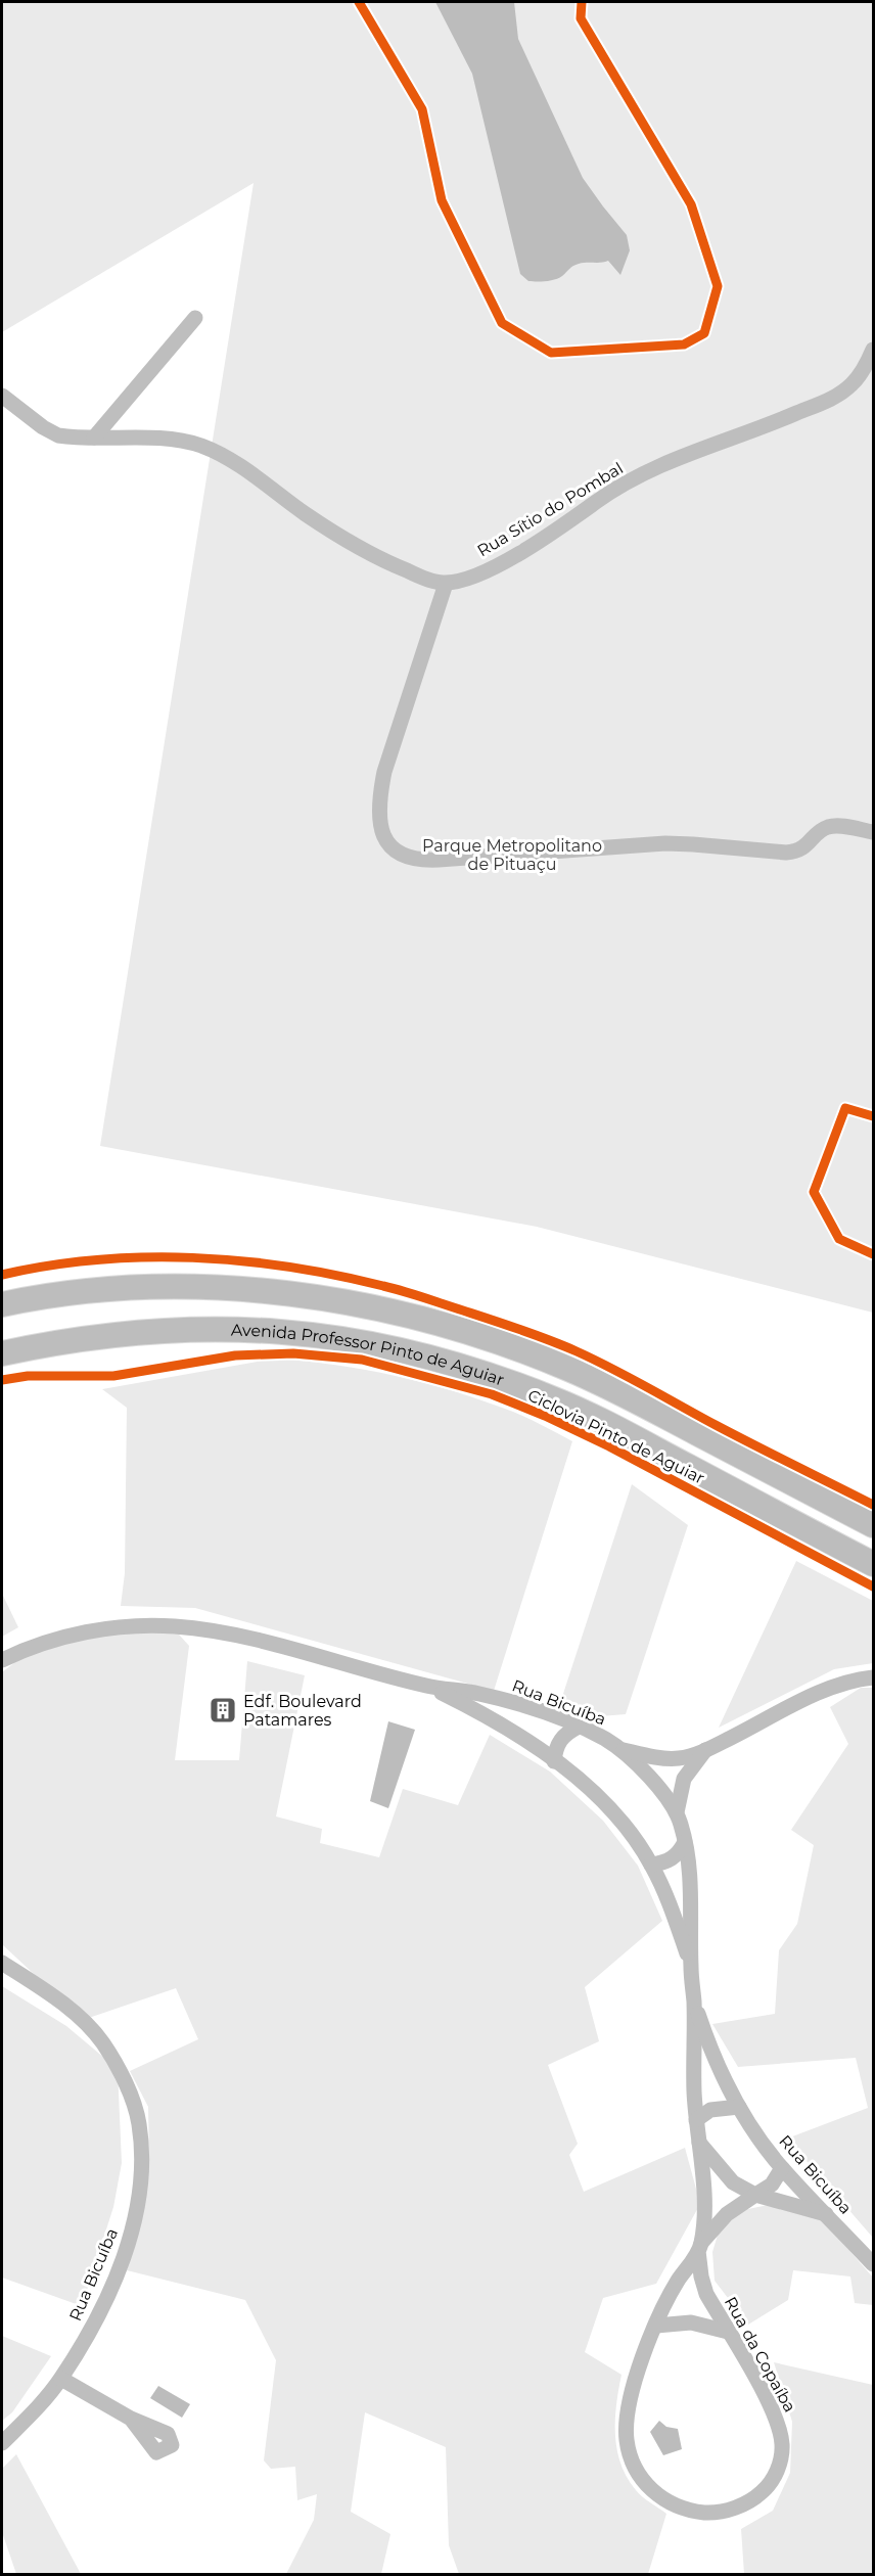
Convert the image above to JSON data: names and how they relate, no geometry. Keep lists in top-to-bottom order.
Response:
{
  "streets": {
    "main road": ["Avenida Professor Pinto de Aguiar"],
    "street": ["Rua Sítio do Pombal", "Rua Bicuíba", "Rua da Copaíba"],
    "cycle path": ["Ciclovia Pinto de Aguiar"]
  },
  "crossings": [
    ["Rua Bicuíba", "Rua da Copaíba"]
  ],
  "parks": ["Parque Metropolitano de Pituaçu"],
  "places": {
    "building": ["Edf. Boulevard Patamares"]
  }
}
